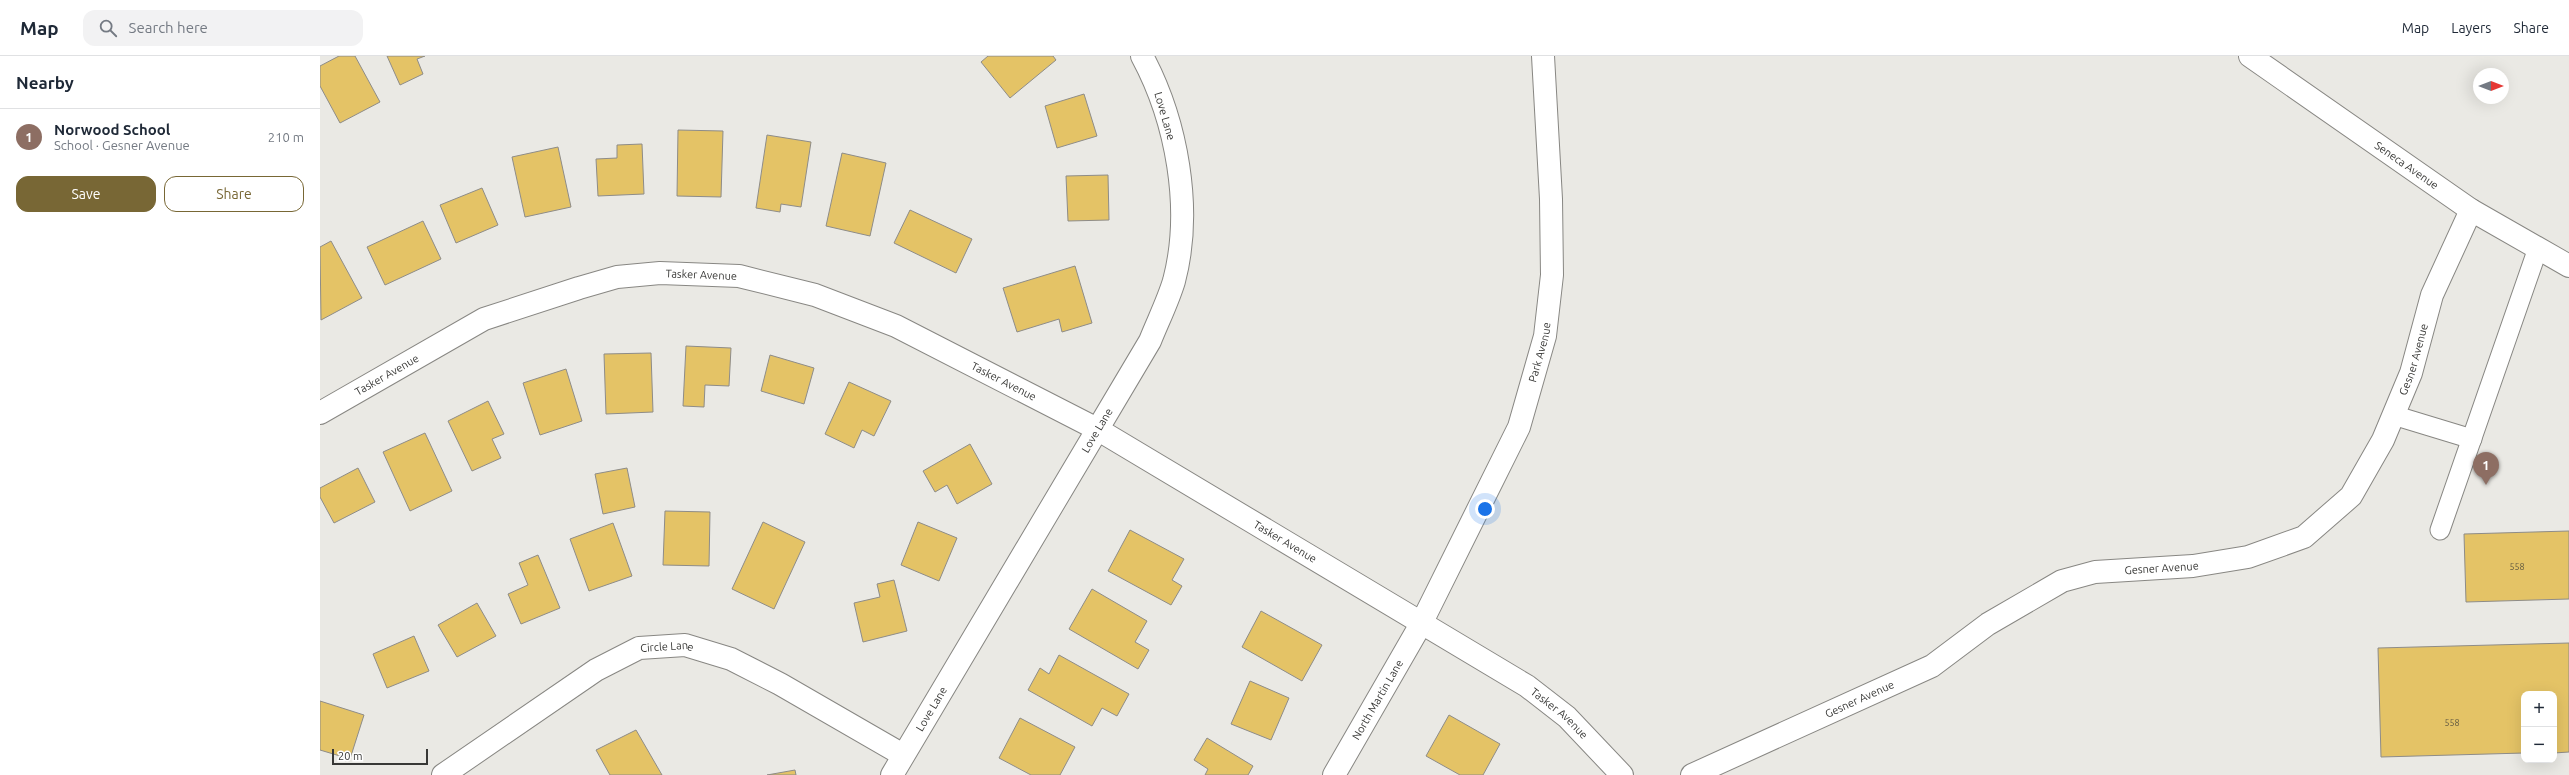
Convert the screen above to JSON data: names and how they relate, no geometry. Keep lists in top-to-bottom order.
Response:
{
  "streets": {
    "street": [
      "Love Lane",
      "Seneca Avenue",
      "Tasker Avenue",
      "Park Avenue",
      "Gesner Avenue",
      "Circle Lane",
      "North Martin Lane"
    ]
  },
  "crossings": [
    ["Love Lane", "Tasker Avenue"],
    ["Love Lane", "Circle Lane"],
    ["Seneca Avenue", "Gesner Avenue"],
    ["Tasker Avenue", "Park Avenue"],
    ["Tasker Avenue", "North Martin Lane"],
    ["Park Avenue", "North Martin Lane"]
  ],
  "house_numbers": ["558", "558"],
  "scale_bar": "20 m",
  "north": "right",
  "page": {
    "header": "Map",
    "search": "Search here",
    "nav": ["Map", "Layers", "Share"],
    "heading": "Nearby",
    "list": [
      {
        "mark": "1",
        "name": "Norwood School",
        "note": "School · Gesner Avenue",
        "value": "210 m"
      }
    ],
    "buttons": ["Save", "Share"],
    "pins": "1",
    "map_buttons": ["+", "−"],
    "scale": "20 m"
  }
}
